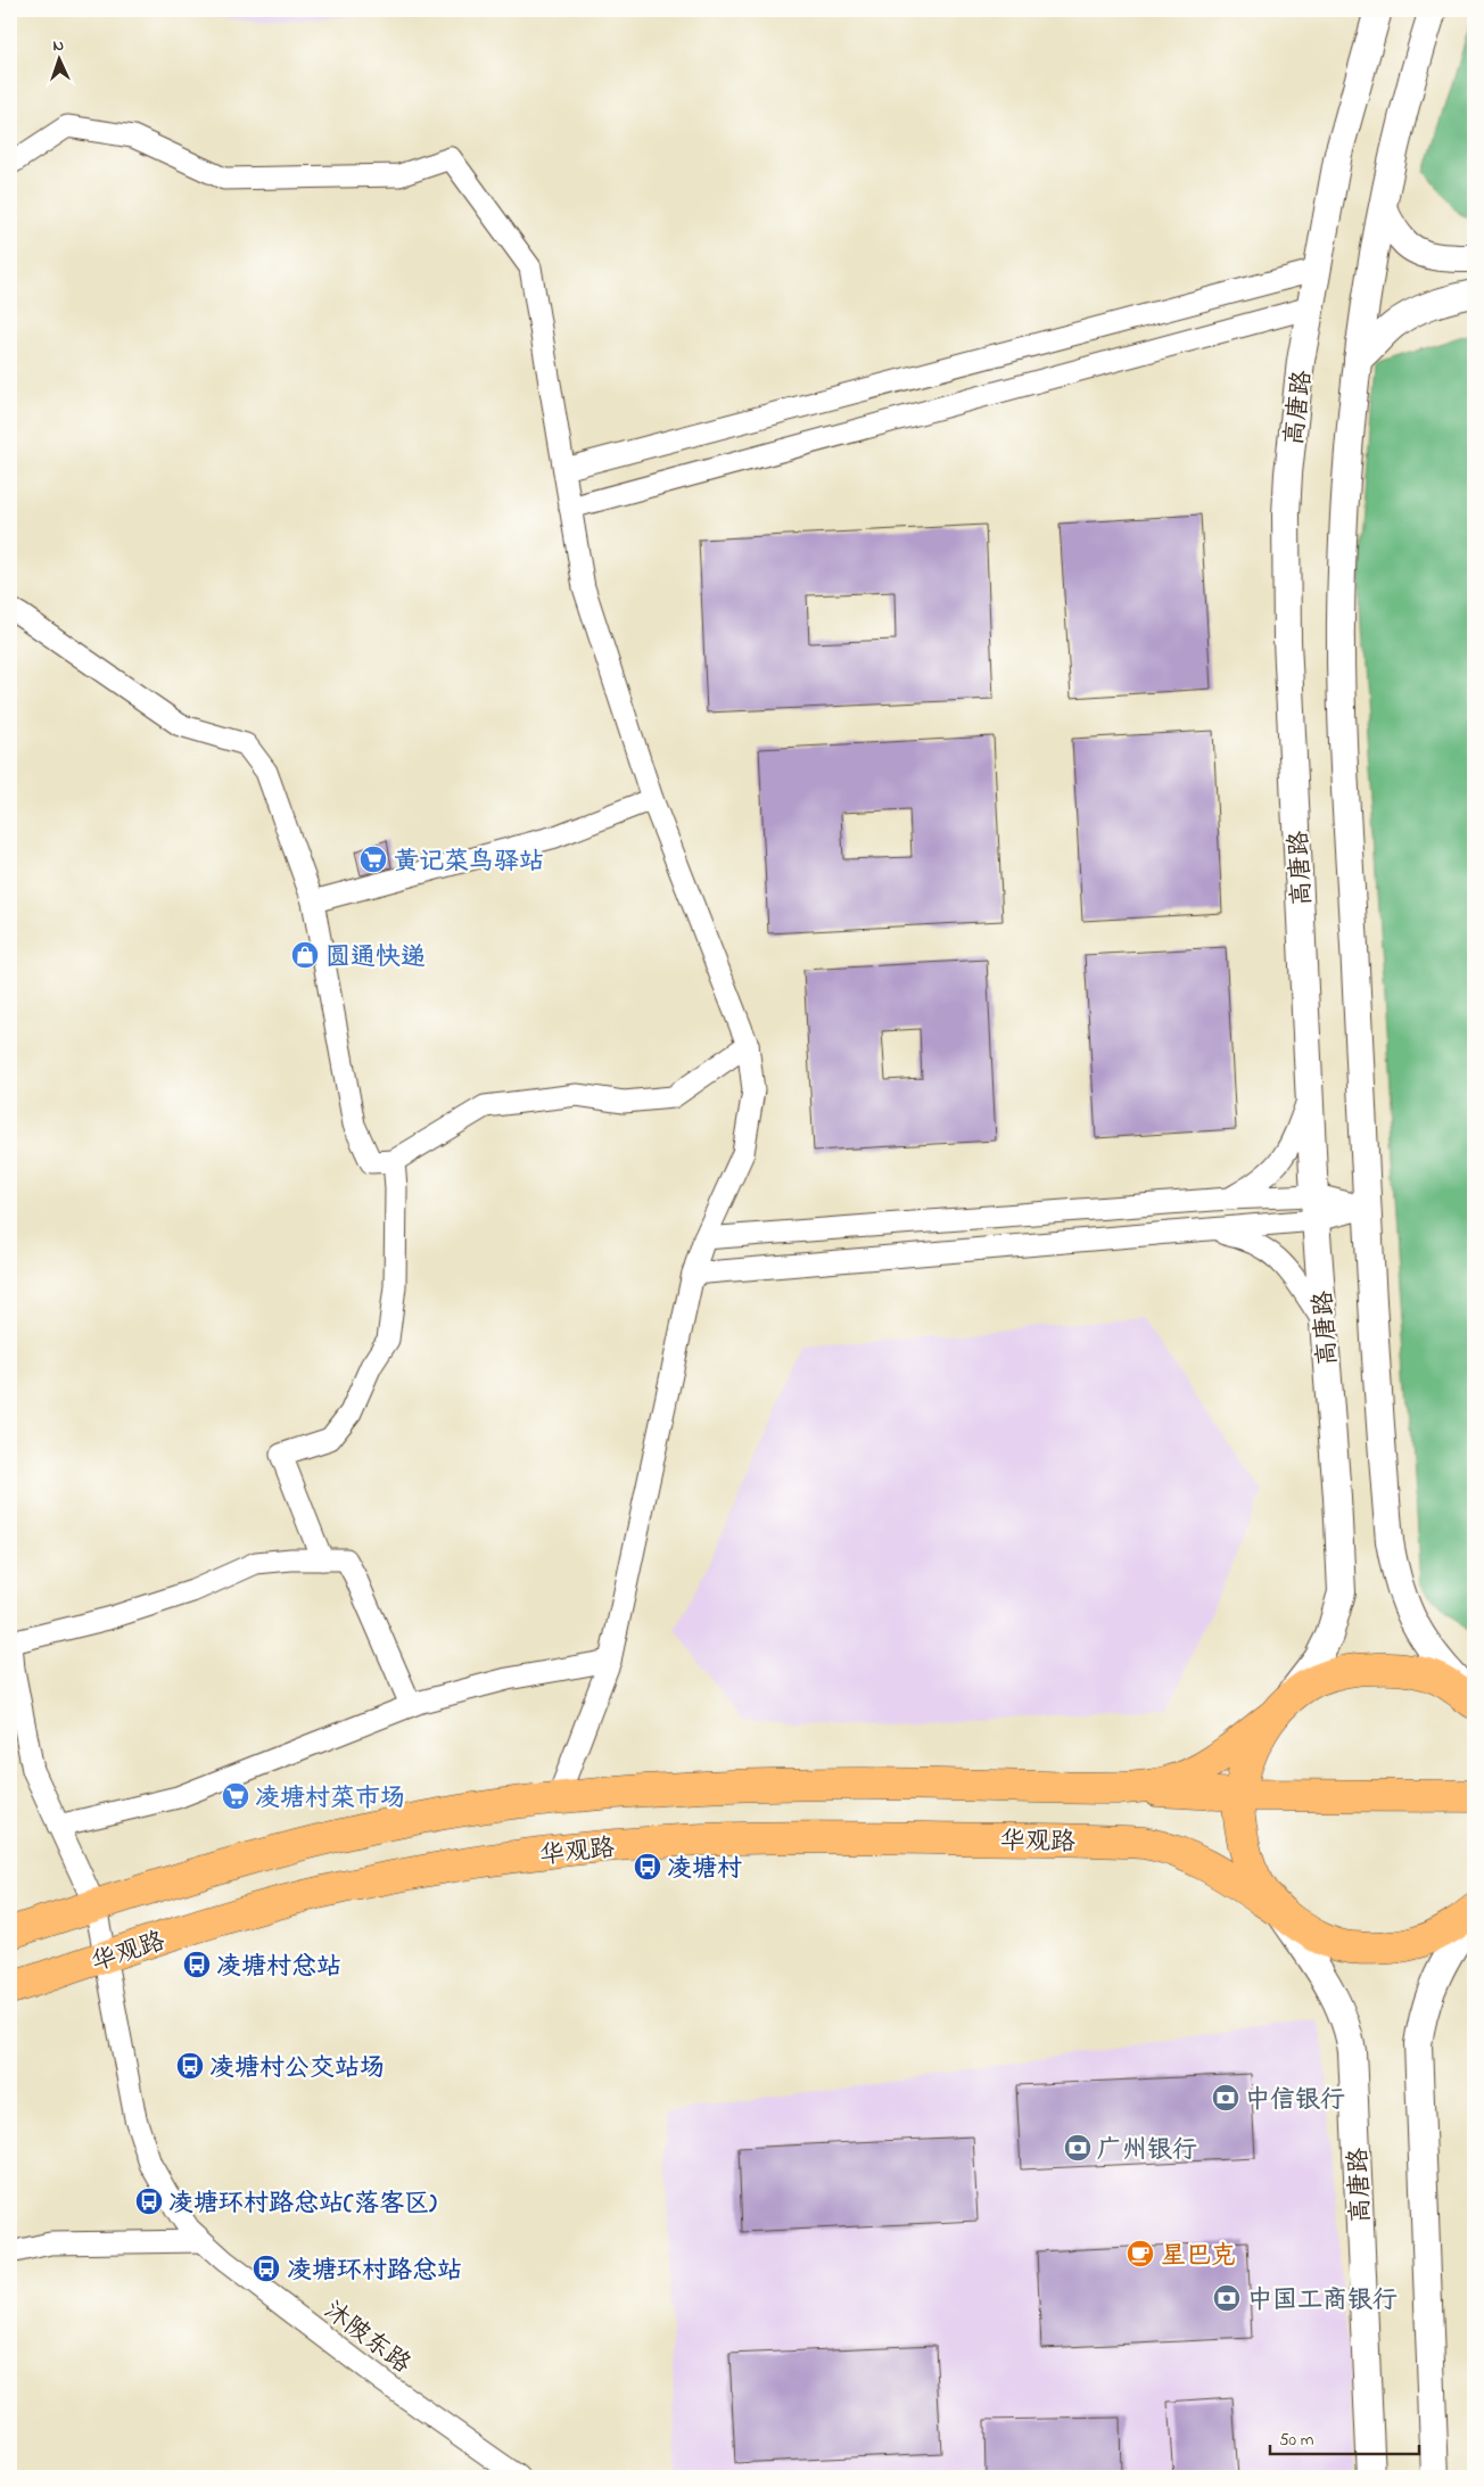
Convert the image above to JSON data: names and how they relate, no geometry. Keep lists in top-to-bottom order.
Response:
{
  "streets": {
    "main road": ["华观路"],
    "street": ["高唐路", "沐陂东路"]
  },
  "crossings": [
    ["高唐路", "华观路"],
    ["华观路", "沐陂东路"]
  ],
  "places": {
    "supermarket": ["黄记菜鸟驿站", "凌塘村菜市场"],
    "shop": ["圆通快递"],
    "bus stop": [
      "凌塘村",
      "凌塘村总站",
      "凌塘村公交站场",
      "凌塘环村路总站(落客区)",
      "凌塘环村路总站"
    ],
    "bank": ["中信银行", "广州银行", "中国工商银行"],
    "cafe": ["星巴克"]
  },
  "scale_bar": "50 m",
  "north": "top"
}
